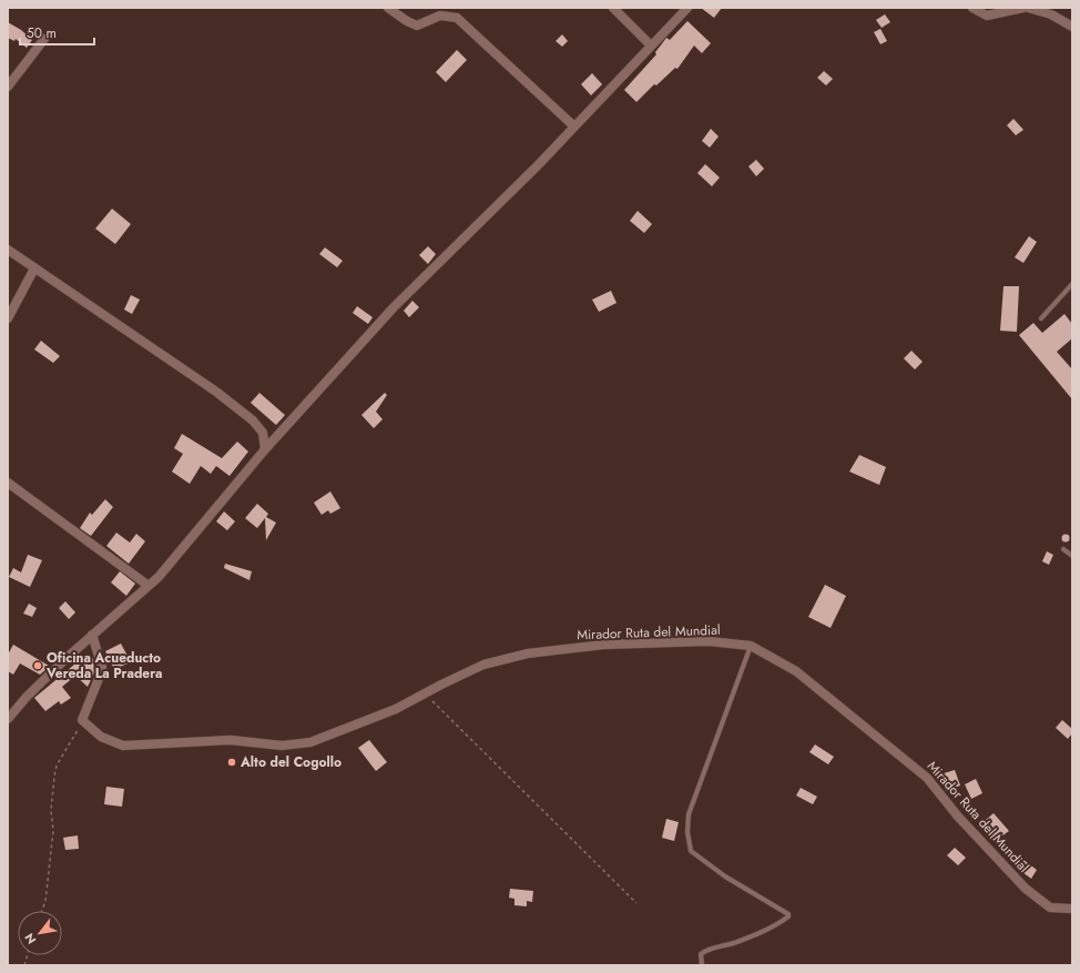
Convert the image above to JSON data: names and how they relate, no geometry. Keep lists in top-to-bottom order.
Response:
{
  "streets": {
    "street": ["Mirador Ruta del Mundial"]
  },
  "places": ["Oficina Acueducto Vereda La Pradera", "Alto del Cogollo"],
  "scale_bar": "50 m",
  "north": "bottom left"
}
